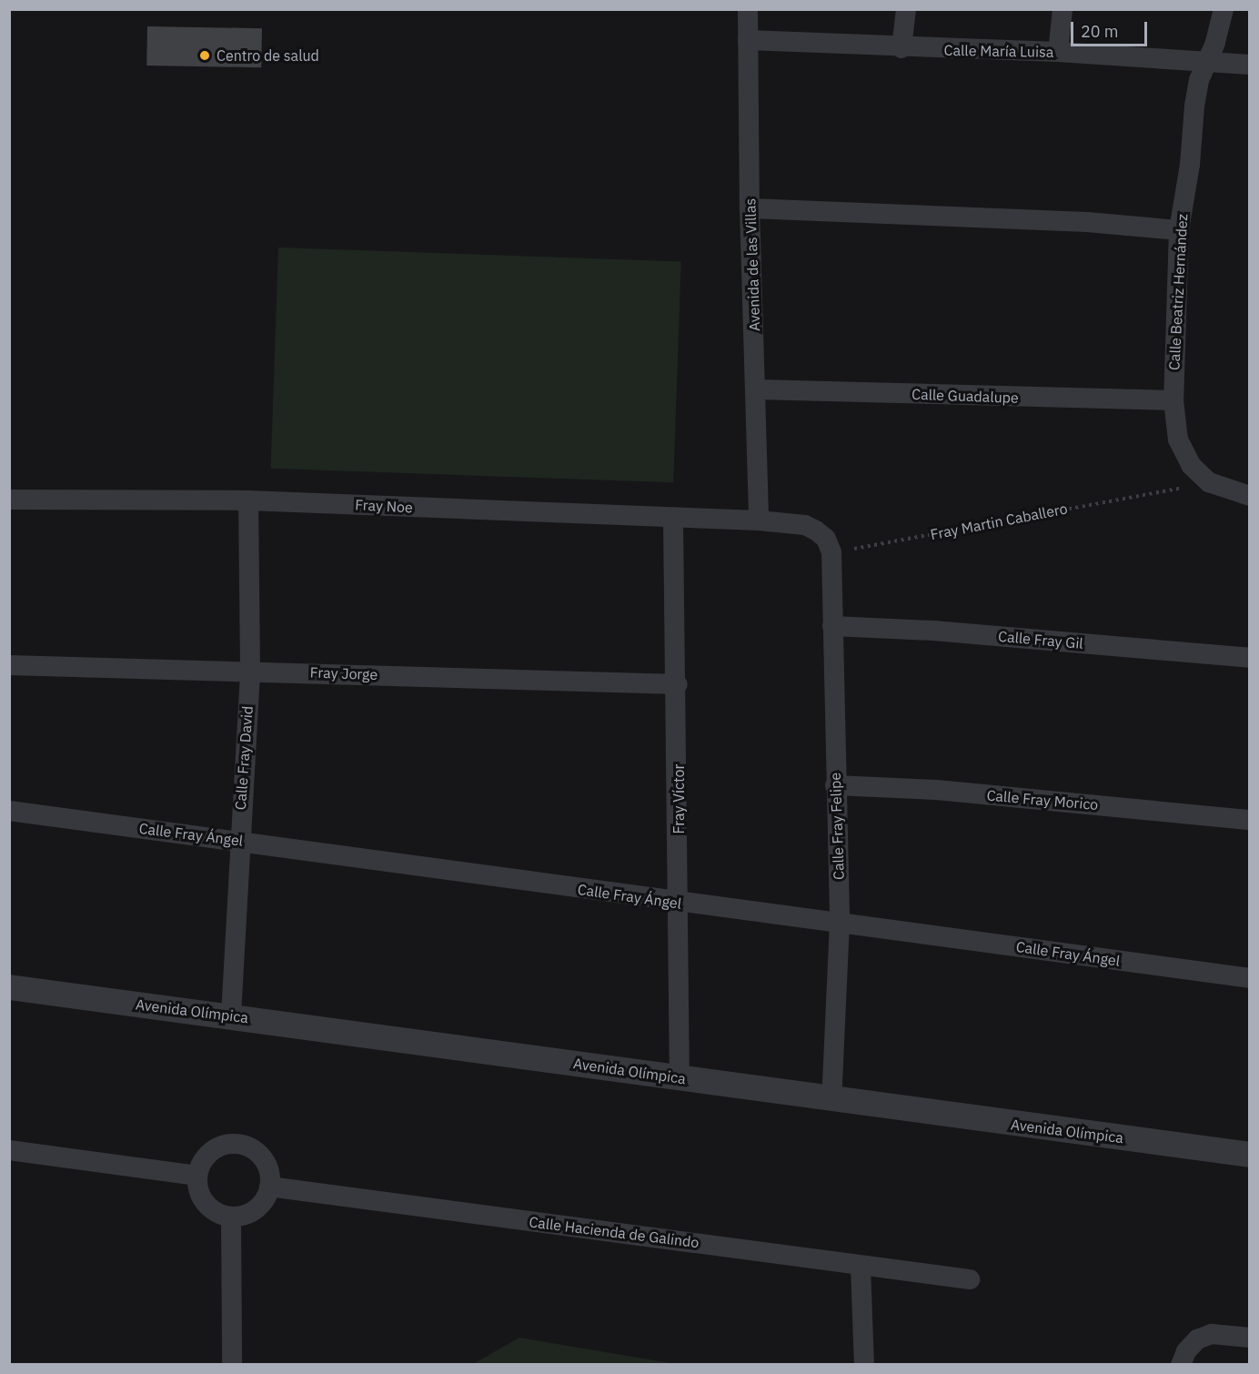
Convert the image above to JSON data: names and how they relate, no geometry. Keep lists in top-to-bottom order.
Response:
{
  "streets": {
    "street": [
      "Calle María Luisa",
      "Avenida de las Villas",
      "Calle Beatriz Hernández",
      "Calle Guadalupe",
      "Fray Noe",
      "Calle Fray Gil",
      "Fray Jorge",
      "Calle Fray David",
      "Fray Víctor",
      "Calle Fray Morico",
      "Calle Fray Felipe",
      "Calle Fray Ángel",
      "Avenida Olímpica",
      "Calle Hacienda de Galindo"
    ],
    "path": ["Fray Martin Caballero"]
  },
  "crossings": [
    ["Calle María Luisa", "Avenida de las Villas"],
    ["Calle María Luisa", "Calle Beatriz Hernández"],
    ["Avenida de las Villas", "Calle Guadalupe"],
    ["Avenida de las Villas", "Fray Noe"],
    ["Calle Beatriz Hernández", "Calle Guadalupe"],
    ["Calle Beatriz Hernández", "Fray Martin Caballero"],
    ["Fray Noe", "Calle Fray David"],
    ["Fray Noe", "Fray Víctor"],
    ["Fray Martin Caballero", "Calle Fray Felipe"],
    ["Calle Fray Gil", "Calle Fray Felipe"],
    ["Fray Jorge", "Calle Fray David"],
    ["Fray Jorge", "Fray Víctor"],
    ["Calle Fray David", "Calle Fray Ángel"],
    ["Calle Fray David", "Avenida Olímpica"],
    ["Fray Víctor", "Calle Fray Ángel"],
    ["Fray Víctor", "Avenida Olímpica"],
    ["Calle Fray Morico", "Calle Fray Felipe"],
    ["Calle Fray Felipe", "Calle Fray Ángel"],
    ["Calle Fray Felipe", "Avenida Olímpica"]
  ],
  "places": ["Centro de salud"],
  "scale_bar": "20 m"
}
